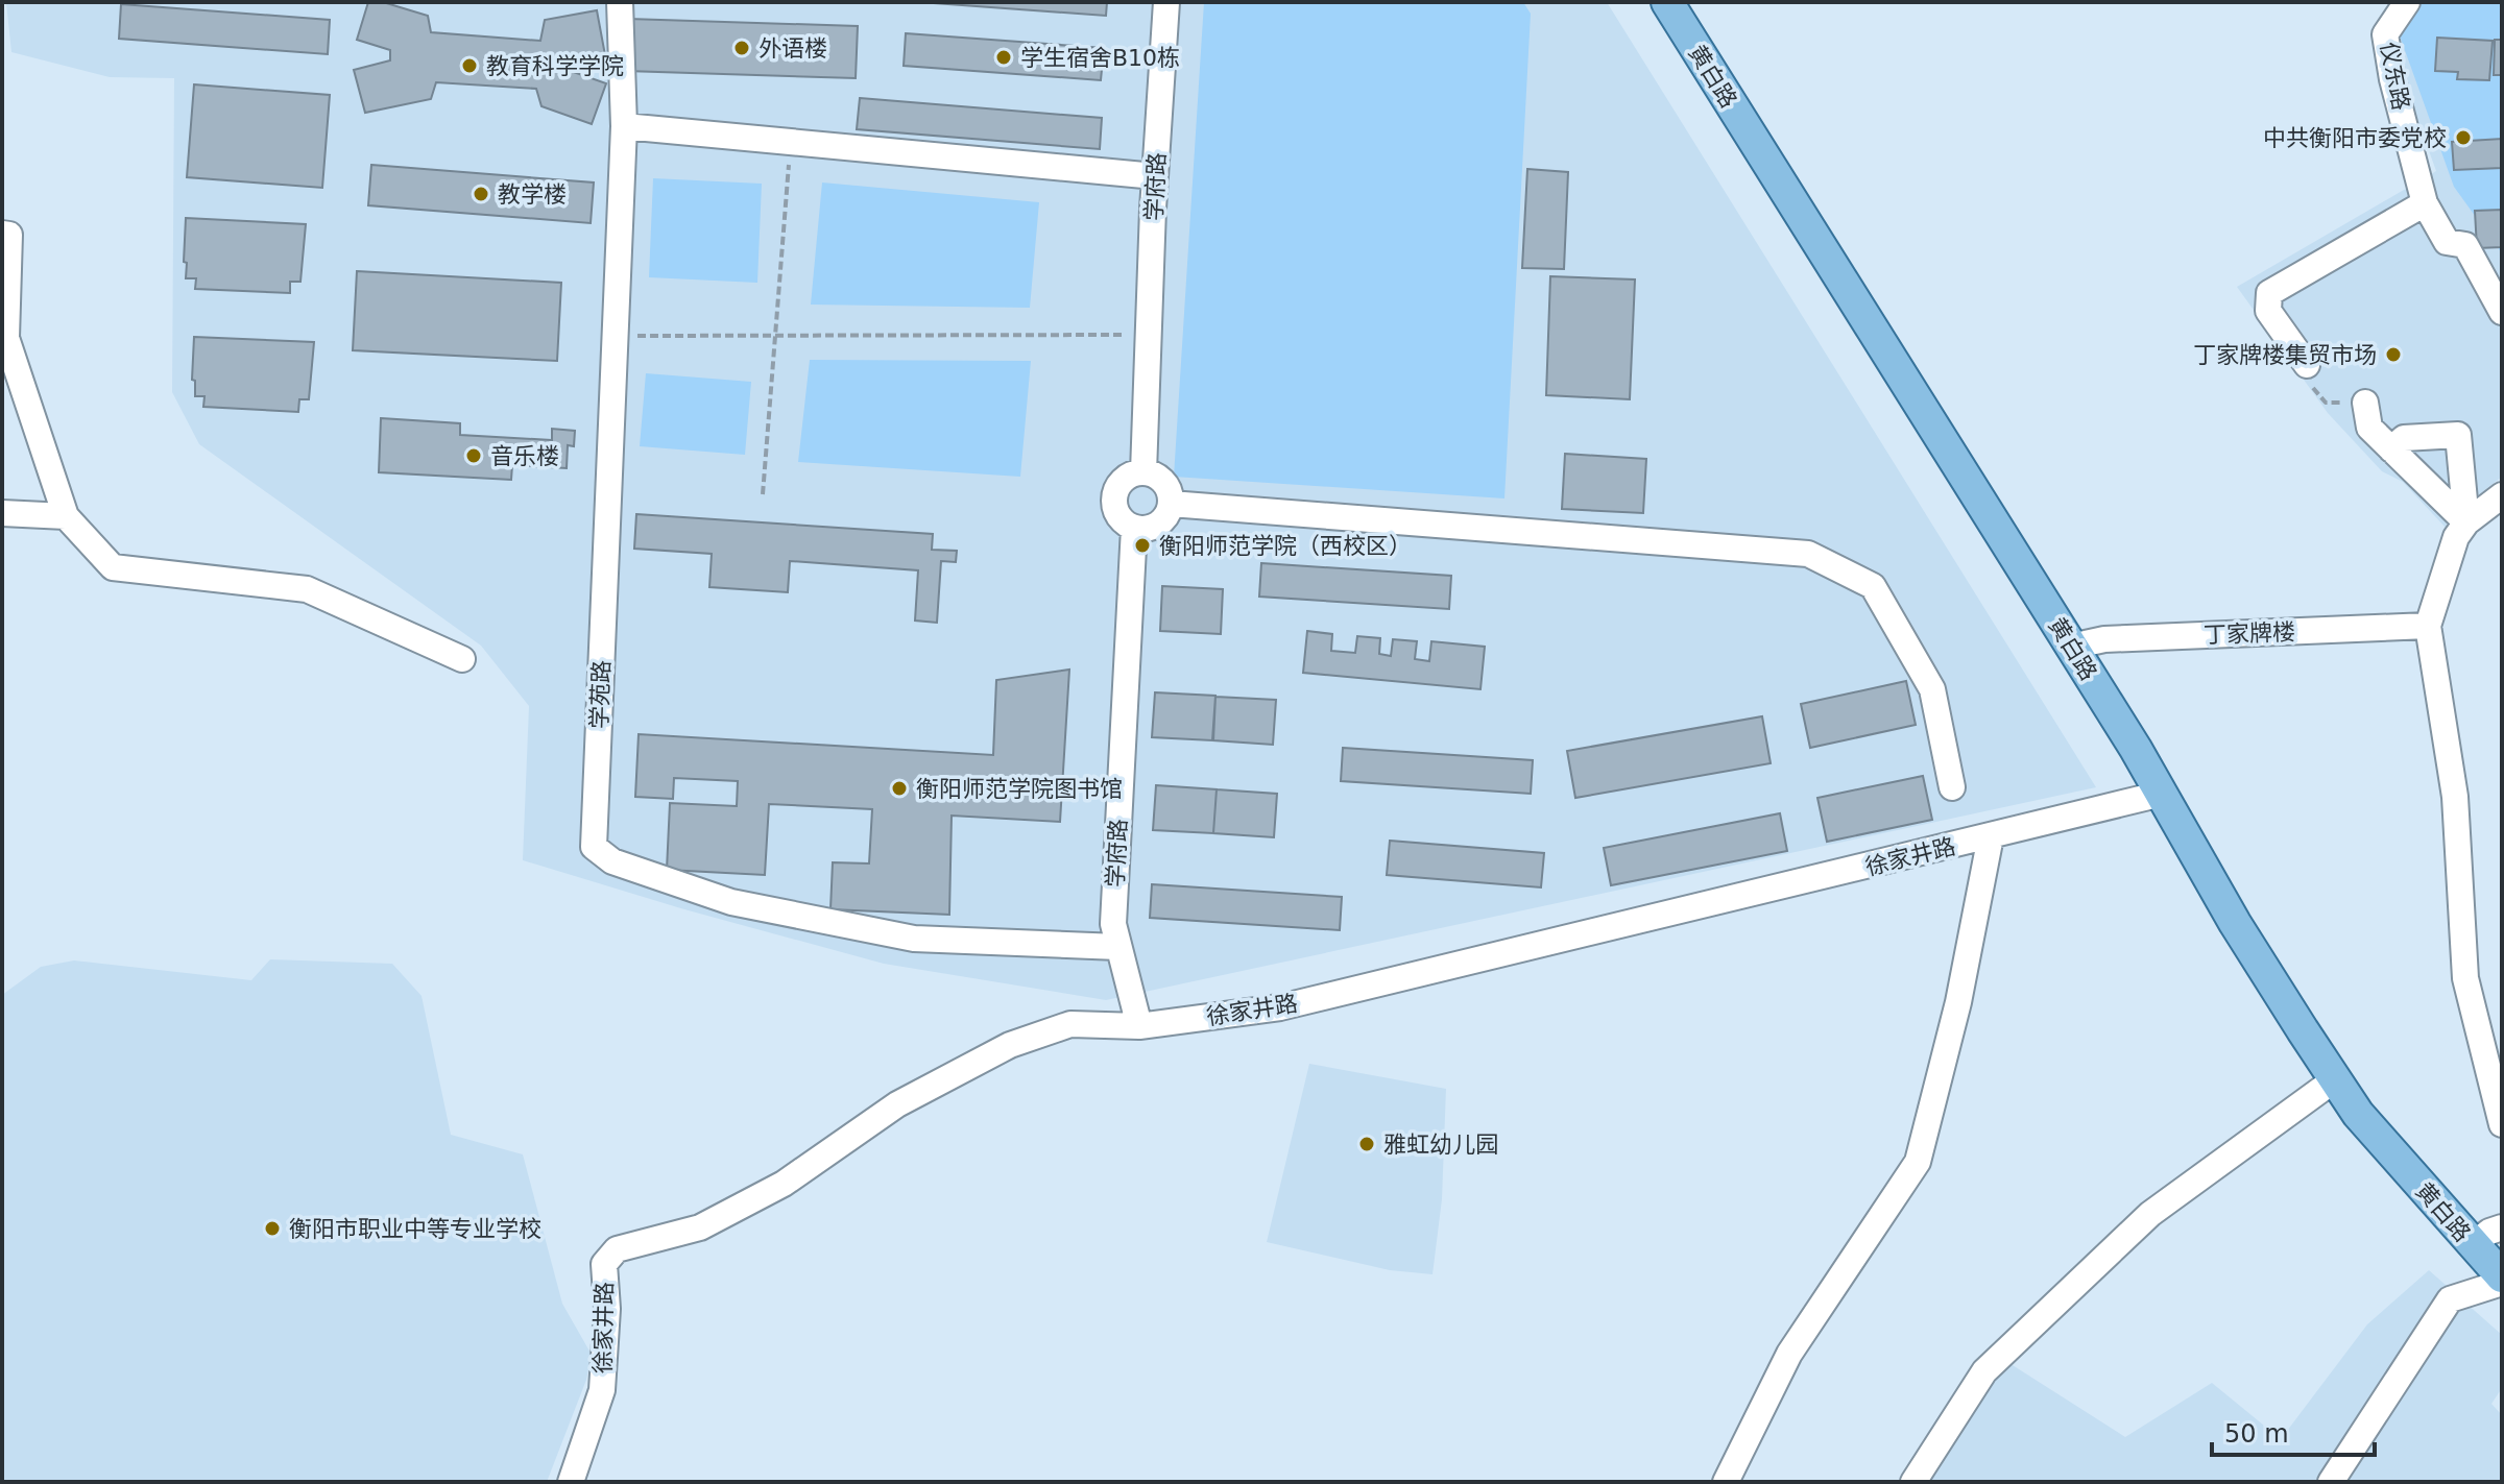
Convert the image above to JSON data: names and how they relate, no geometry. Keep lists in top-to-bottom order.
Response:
{
  "streets": {
    "main road": ["黄白路"],
    "street": [
      "仪东路",
      "学府路",
      "丁家牌楼",
      "学苑路",
      "徐家井路"
    ]
  },
  "crossings": [
    ["黄白路", "丁家牌楼"],
    ["黄白路", "徐家井路"],
    ["学府路", "学苑路"],
    ["学府路", "徐家井路"]
  ],
  "places": [
    "外语楼",
    "学生宿舍B10栋",
    "教育科学学院",
    "中共衡阳市委党校",
    "教学楼",
    "丁家牌楼集贸市场",
    "音乐楼",
    "衡阳师范学院（西校区）",
    "衡阳师范学院图书馆",
    "雅虹幼儿园",
    "衡阳市职业中等专业学校"
  ],
  "scale_bar": "50 m"
}
